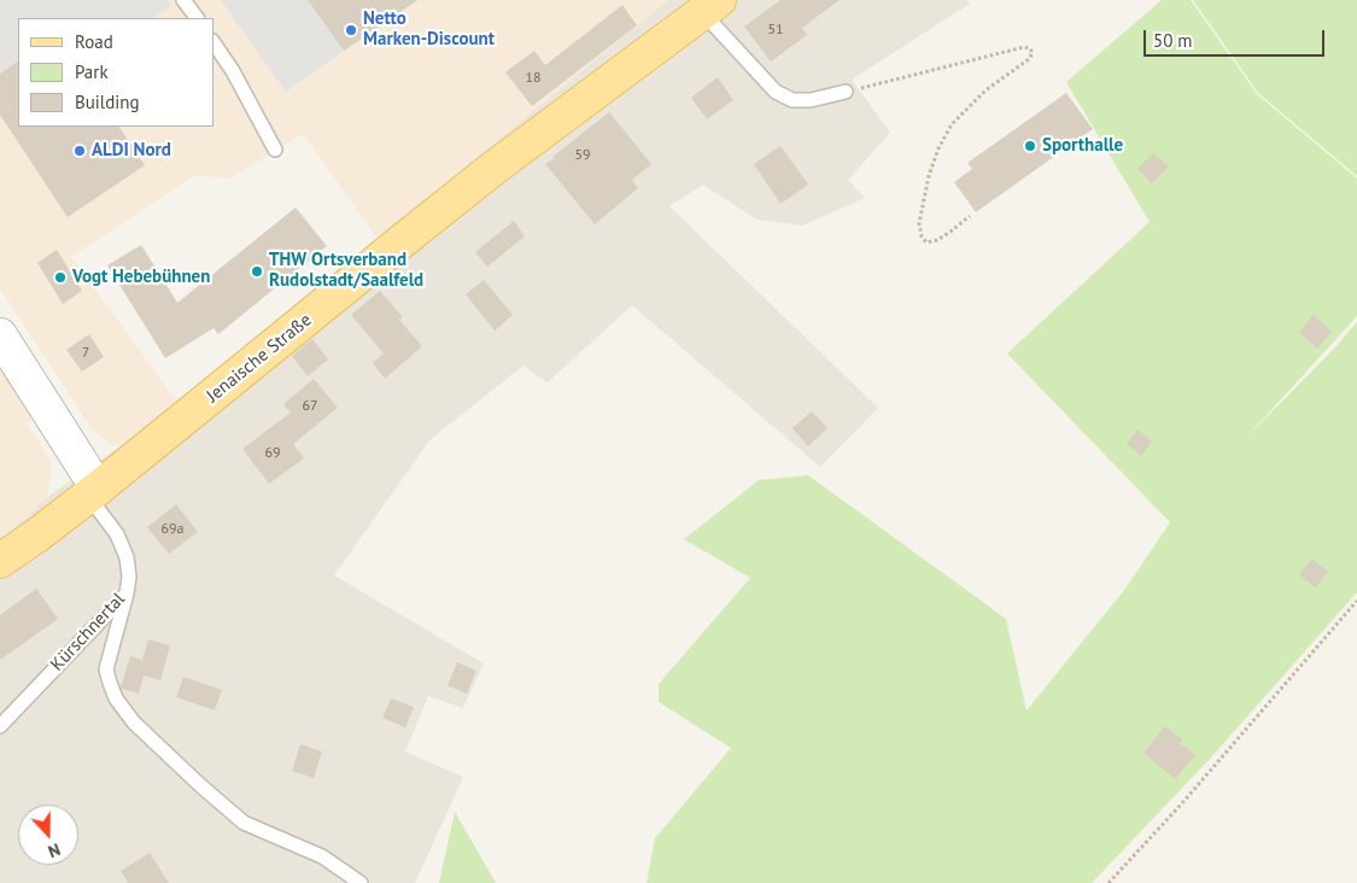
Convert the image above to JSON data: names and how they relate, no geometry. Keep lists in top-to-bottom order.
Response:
{
  "streets": {
    "main road": ["Jenaische Straße"],
    "street": ["Kürschnertal"]
  },
  "crossings": [
    ["Jenaische Straße", "Kürschnertal"]
  ],
  "places": [
    "Netto Marken-Discount",
    "Sporthalle",
    "ALDI Nord",
    "THW Ortsverband Rudolstadt/Saalfeld",
    "Vogt Hebebühnen"
  ],
  "house_numbers": [
    "51",
    "18",
    "59",
    "7",
    "67",
    "69",
    "69a"
  ],
  "legend": ["Road", "Park", "Building"],
  "scale_bar": "50 m",
  "north": "bottom"
}
